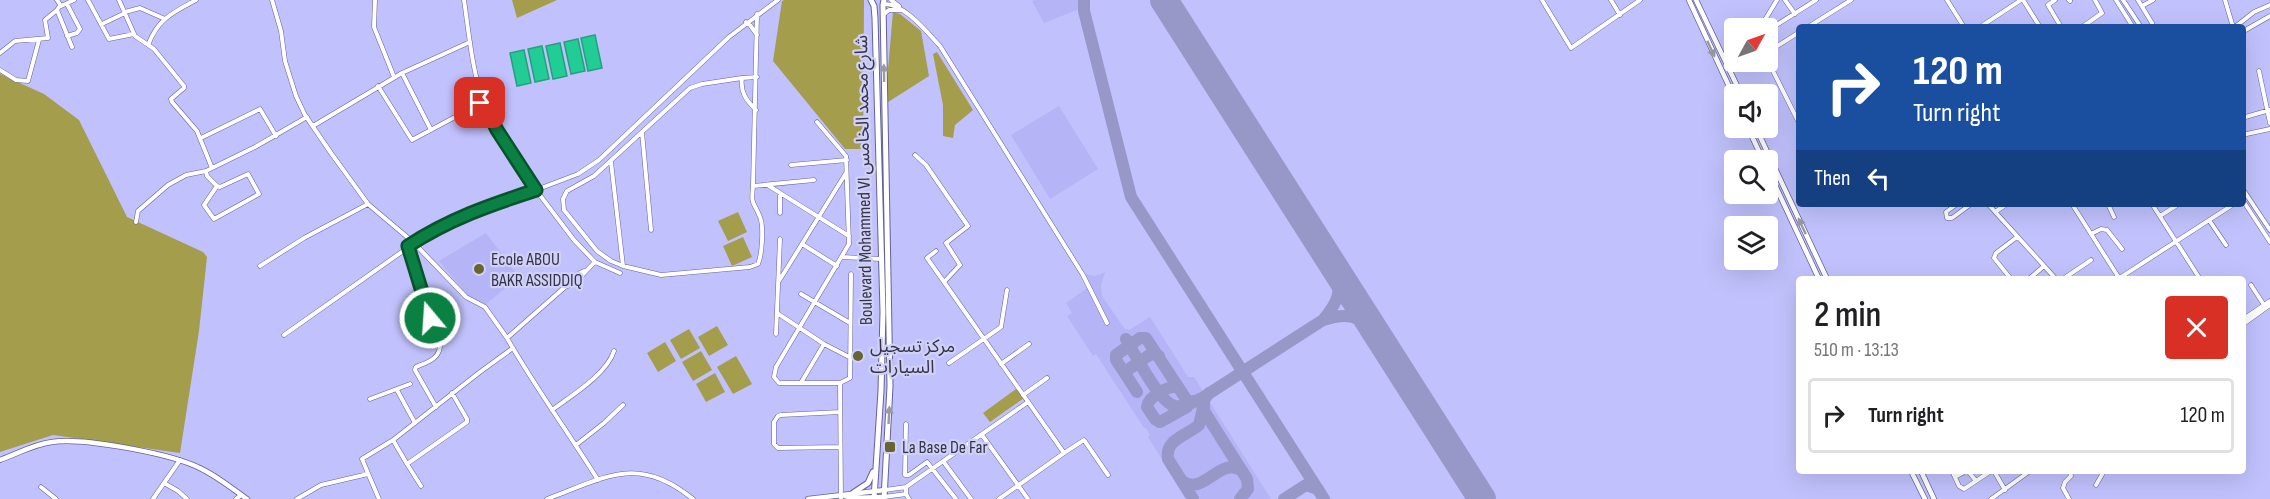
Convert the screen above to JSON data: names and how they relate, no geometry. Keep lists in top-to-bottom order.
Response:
{
  "streets": {
    "main road": ["Boulevard Mohammed VI شارع محمد الخامس"]
  },
  "places": {
    "other": ["Ecole ABOU BAKR ASSIDDIQ", "مركز تسجيل السيارات"],
    "transit": ["La Base De Far"]
  },
  "north": "top right",
  "page": {
    "turn": ["120 m", "Turn right"],
    "then": "Then",
    "heading": ["2 min", "510 m · 13:13"],
    "list": [
      {
        "name": "Turn right",
        "value": "120 m"
      }
    ]
  }
}
